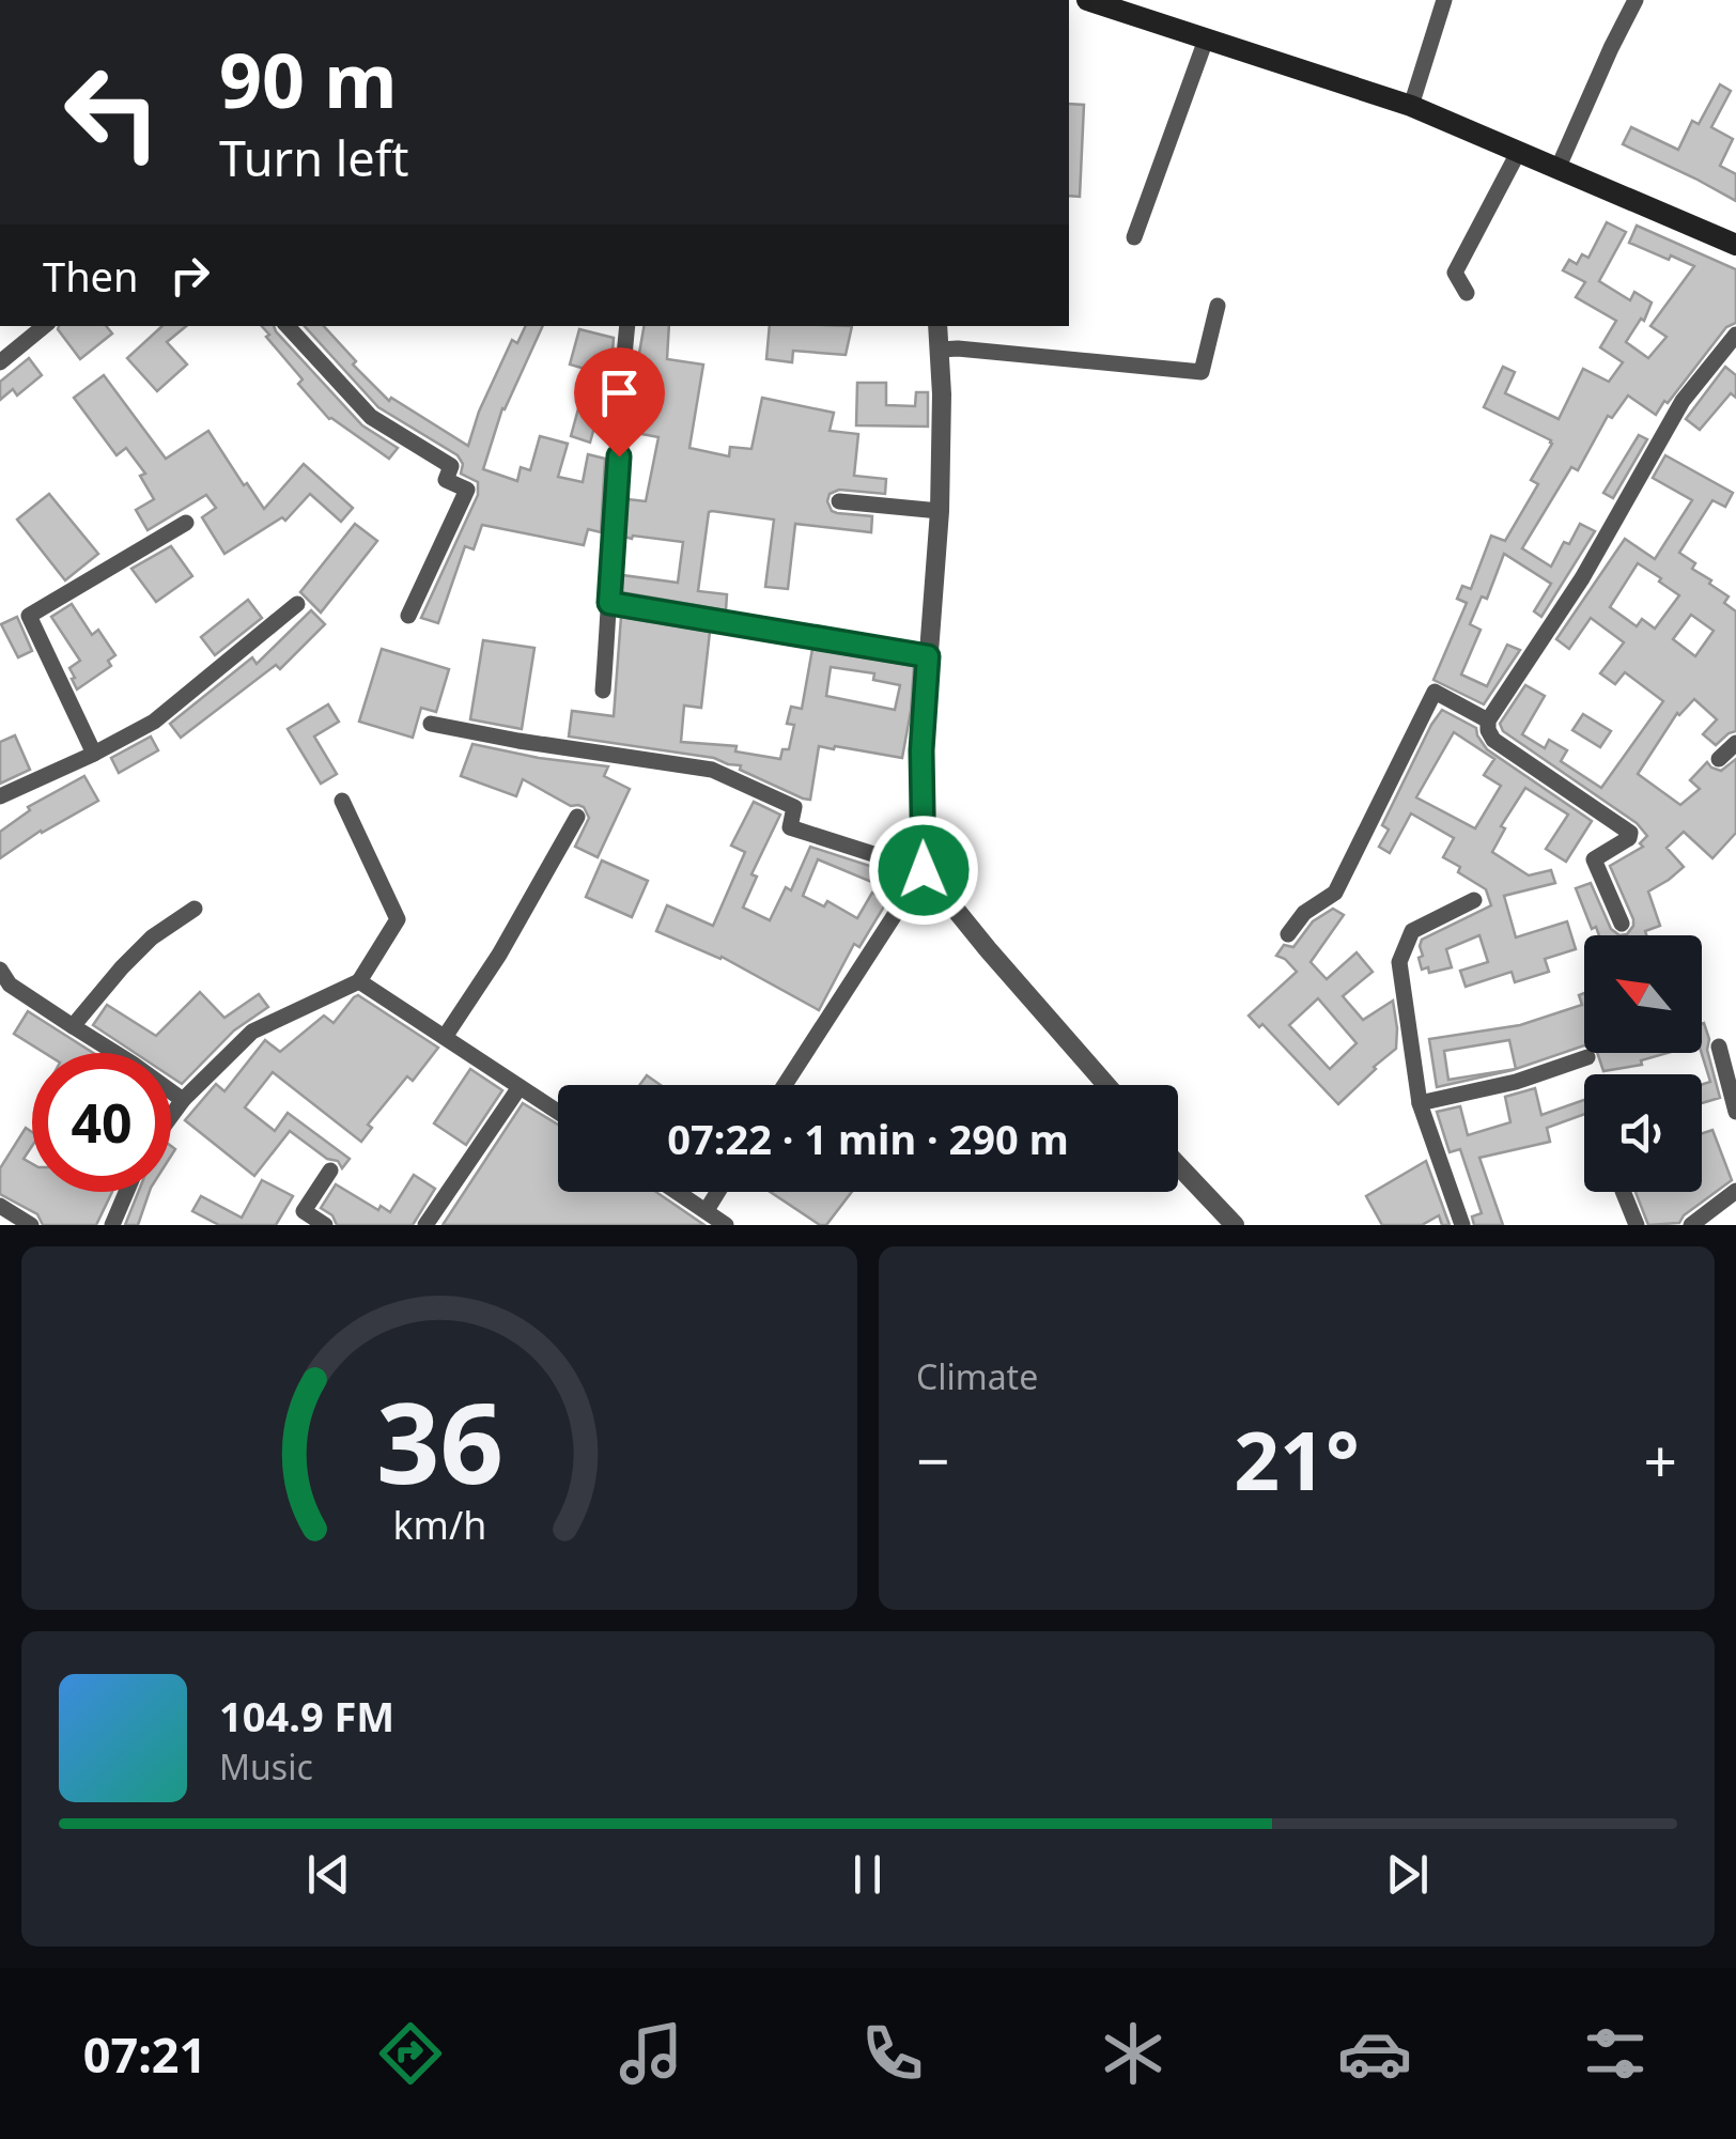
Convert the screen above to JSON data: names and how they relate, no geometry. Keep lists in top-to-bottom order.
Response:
{
  "north": "top left",
  "page": {
    "turn": ["90 m", "Turn left"],
    "then": "Then",
    "limit": "40",
    "trip": "07:22 · 1 min · 290 m",
    "tile": "Climate",
    "heat": ["−", "21°", "+"],
    "song": ["104.9 FM", "Music"],
    "tabs": "07:21",
    "gauge": ["36", "km/h"]
  }
}
